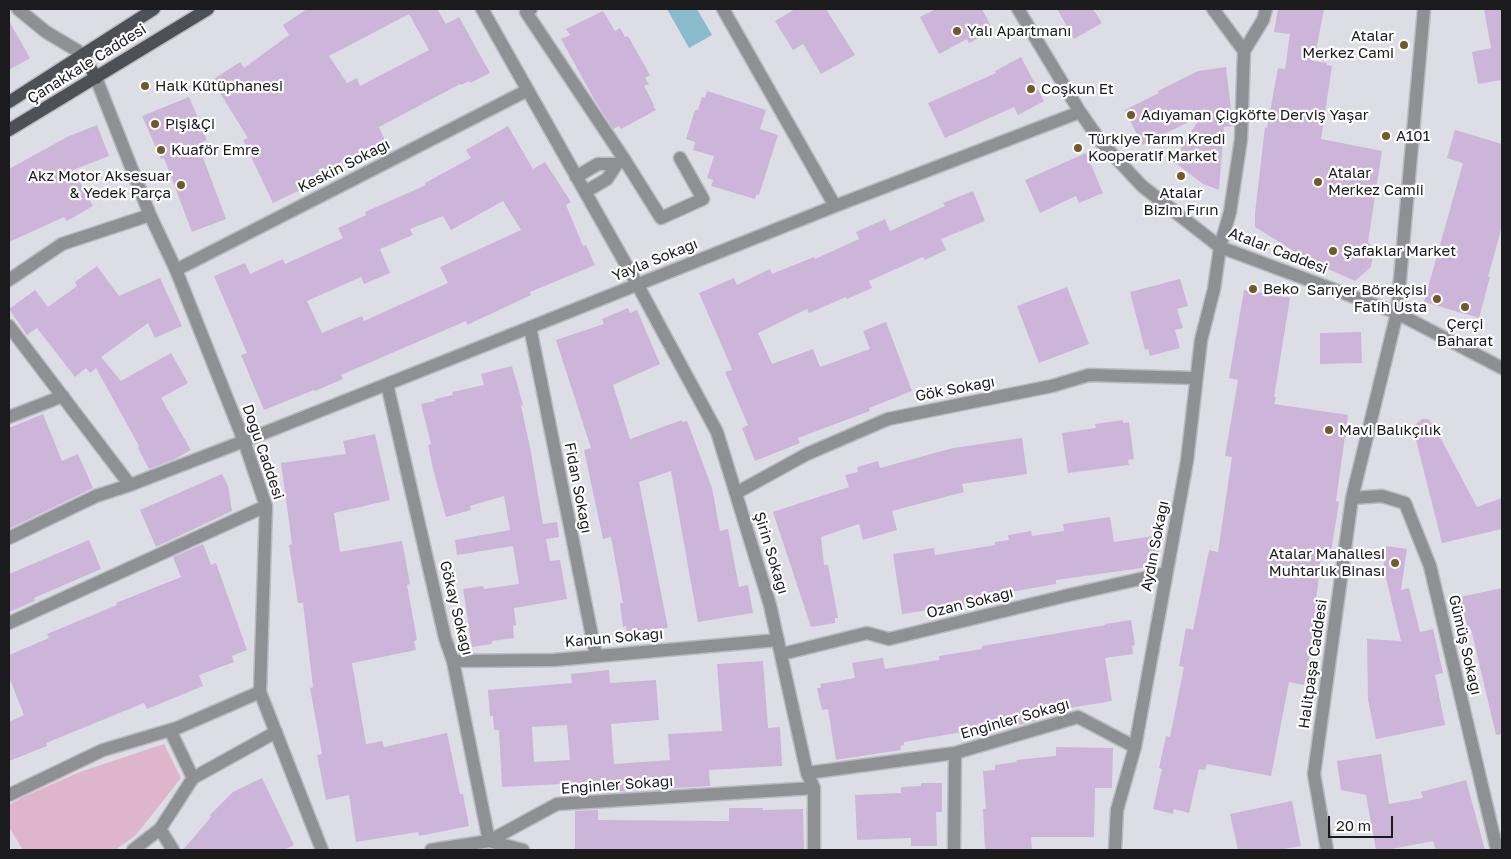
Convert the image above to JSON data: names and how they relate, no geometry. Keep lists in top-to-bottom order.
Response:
{
  "streets": {
    "main road": ["Çanakkale Caddesi"],
    "street": [
      "Keskin Sokağı",
      "Atalar Caddesi",
      "Yayla Sokağı",
      "Gök Sokağı",
      "Doğu Caddesi",
      "Fidan Sokağı",
      "Aydın Sokağı",
      "Şirin Sokağı",
      "Ozan Sokağı",
      "Gökay Sokağı",
      "Kanun Sokağı",
      "Gümüş Sokağı",
      "Halitpaşa Caddesi",
      "Enginler Sokağı"
    ]
  },
  "crossings": [
    ["Çanakkale Caddesi", "Doğu Caddesi"],
    ["Keskin Sokağı", "Doğu Caddesi"],
    ["Keskin Sokağı", "Şirin Sokağı"],
    ["Atalar Caddesi", "Yayla Sokağı"],
    ["Atalar Caddesi", "Aydın Sokağı"],
    ["Atalar Caddesi", "Halitpaşa Caddesi"],
    ["Yayla Sokağı", "Doğu Caddesi"],
    ["Yayla Sokağı", "Fidan Sokağı"],
    ["Yayla Sokağı", "Şirin Sokağı"],
    ["Yayla Sokağı", "Gökay Sokağı"],
    ["Gök Sokağı", "Aydın Sokağı"],
    ["Gök Sokağı", "Şirin Sokağı"],
    ["Fidan Sokağı", "Kanun Sokağı"],
    ["Aydın Sokağı", "Ozan Sokağı"],
    ["Aydın Sokağı", "Enginler Sokağı"],
    ["Şirin Sokağı", "Ozan Sokağı"],
    ["Şirin Sokağı", "Kanun Sokağı"],
    ["Şirin Sokağı", "Enginler Sokağı"],
    ["Gökay Sokağı", "Kanun Sokağı"],
    ["Gökay Sokağı", "Enginler Sokağı"],
    ["Gümüş Sokağı", "Halitpaşa Caddesi"]
  ],
  "places": [
    "Yalı Apartmanı",
    "Atalar Merkez Cami",
    "Halk Kütüphanesi",
    "Coşkun Et",
    "Adıyaman Çiğköfte Derviş Yaşar",
    "Pişi&Çi",
    "A101",
    "Türkiye Tarım Kredi Kooperatif Market",
    "Kuaför Emre",
    "Atalar Bizim Fırın",
    "Atalar Merkez Camii",
    "Akz Motor Aksesuar & Yedek Parça",
    "Şafaklar Market",
    "Beko",
    "Sarıyer Börekçisi Fatih Usta",
    "Çerçi Baharat",
    "Mavi Balıkçılık",
    "Atalar Mahallesi Muhtarlık Binası"
  ],
  "scale_bar": "20 m"
}
